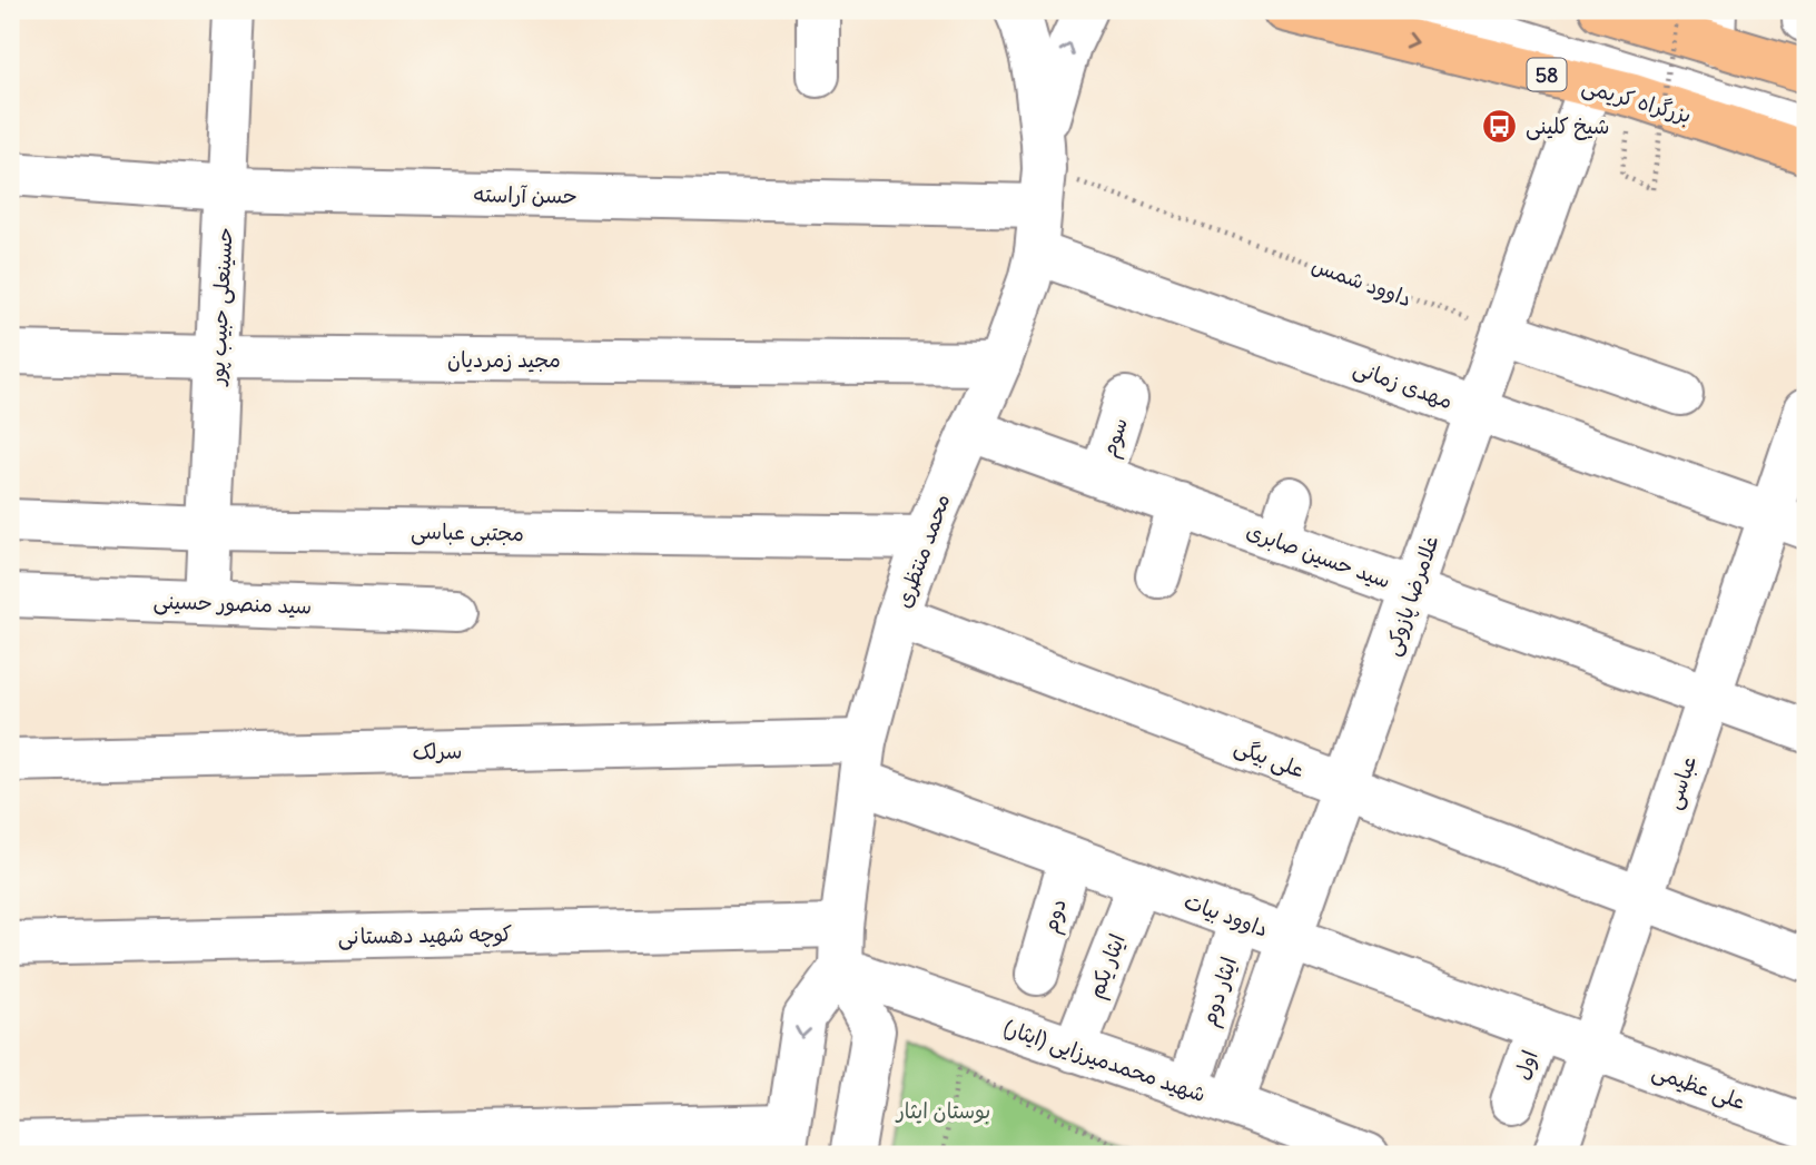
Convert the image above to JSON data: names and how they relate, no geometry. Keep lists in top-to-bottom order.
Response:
{
  "streets": {
    "highway": ["58", "بزرگراه کریمی"],
    "street": [
      "حسن آراسته",
      "حسینعلی حبیب پور",
      "مجید زمردیان",
      "مهدی زمانی",
      "سوم",
      "مجتبی عباسی",
      "محمد منتظری",
      "سید حسین صابری",
      "غلامرضا پازوکی",
      "سید منصور حسینی",
      "سرلک",
      "علی بیگی",
      "عباسی",
      "داوود بیات",
      "دوم",
      "کوچه شهید دهستانی",
      "ایثار یکم",
      "ایثار دوم",
      "شهید محمدمیرزایی (ایثار)",
      "اول",
      "علی عظیمی"
    ],
    "path": ["داوود شمس"]
  },
  "crossings": [
    ["بزرگراه کریمی", "غلامرضا پازوکی"],
    ["حسن آراسته", "داوود شمس"],
    ["حسن آراسته", "حسینعلی حبیب پور"],
    ["حسن آراسته", "محمد منتظری"],
    ["داوود شمس", "محمد منتظری"],
    ["داوود شمس", "غلامرضا پازوکی"],
    ["حسینعلی حبیب پور", "مجید زمردیان"],
    ["حسینعلی حبیب پور", "مجتبی عباسی"],
    ["حسینعلی حبیب پور", "سید منصور حسینی"],
    ["مجید زمردیان", "محمد منتظری"],
    ["مهدی زمانی", "محمد منتظری"],
    ["مهدی زمانی", "غلامرضا پازوکی"],
    ["مهدی زمانی", "عباسی"],
    ["سوم", "سید حسین صابری"],
    ["مجتبی عباسی", "محمد منتظری"],
    ["محمد منتظری", "سید حسین صابری"],
    ["محمد منتظری", "سرلک"],
    ["محمد منتظری", "علی بیگی"],
    ["محمد منتظری", "داوود بیات"],
    ["محمد منتظری", "کوچه شهید دهستانی"],
    ["محمد منتظری", "شهید محمدمیرزایی (ایثار)"],
    ["سید حسین صابری", "غلامرضا پازوکی"],
    ["سید حسین صابری", "عباسی"],
    ["غلامرضا پازوکی", "علی بیگی"],
    ["غلامرضا پازوکی", "داوود بیات"],
    ["غلامرضا پازوکی", "شهید محمدمیرزایی (ایثار)"],
    ["سرلک", "داوود بیات"],
    ["علی بیگی", "عباسی"],
    ["عباسی", "داوود بیات"],
    ["عباسی", "علی عظیمی"],
    ["داوود بیات", "دوم"],
    ["داوود بیات", "ایثار یکم"],
    ["داوود بیات", "ایثار دوم"],
    ["داوود بیات", "اول"],
    ["داوود بیات", "علی عظیمی"],
    ["ایثار یکم", "شهید محمدمیرزایی (ایثار)"]
  ],
  "one_way": ["بزرگراه کریمی"],
  "parks": ["بوستان ایثار"],
  "places": {
    "bus stop": ["شیخ کلینی"]
  }
}
